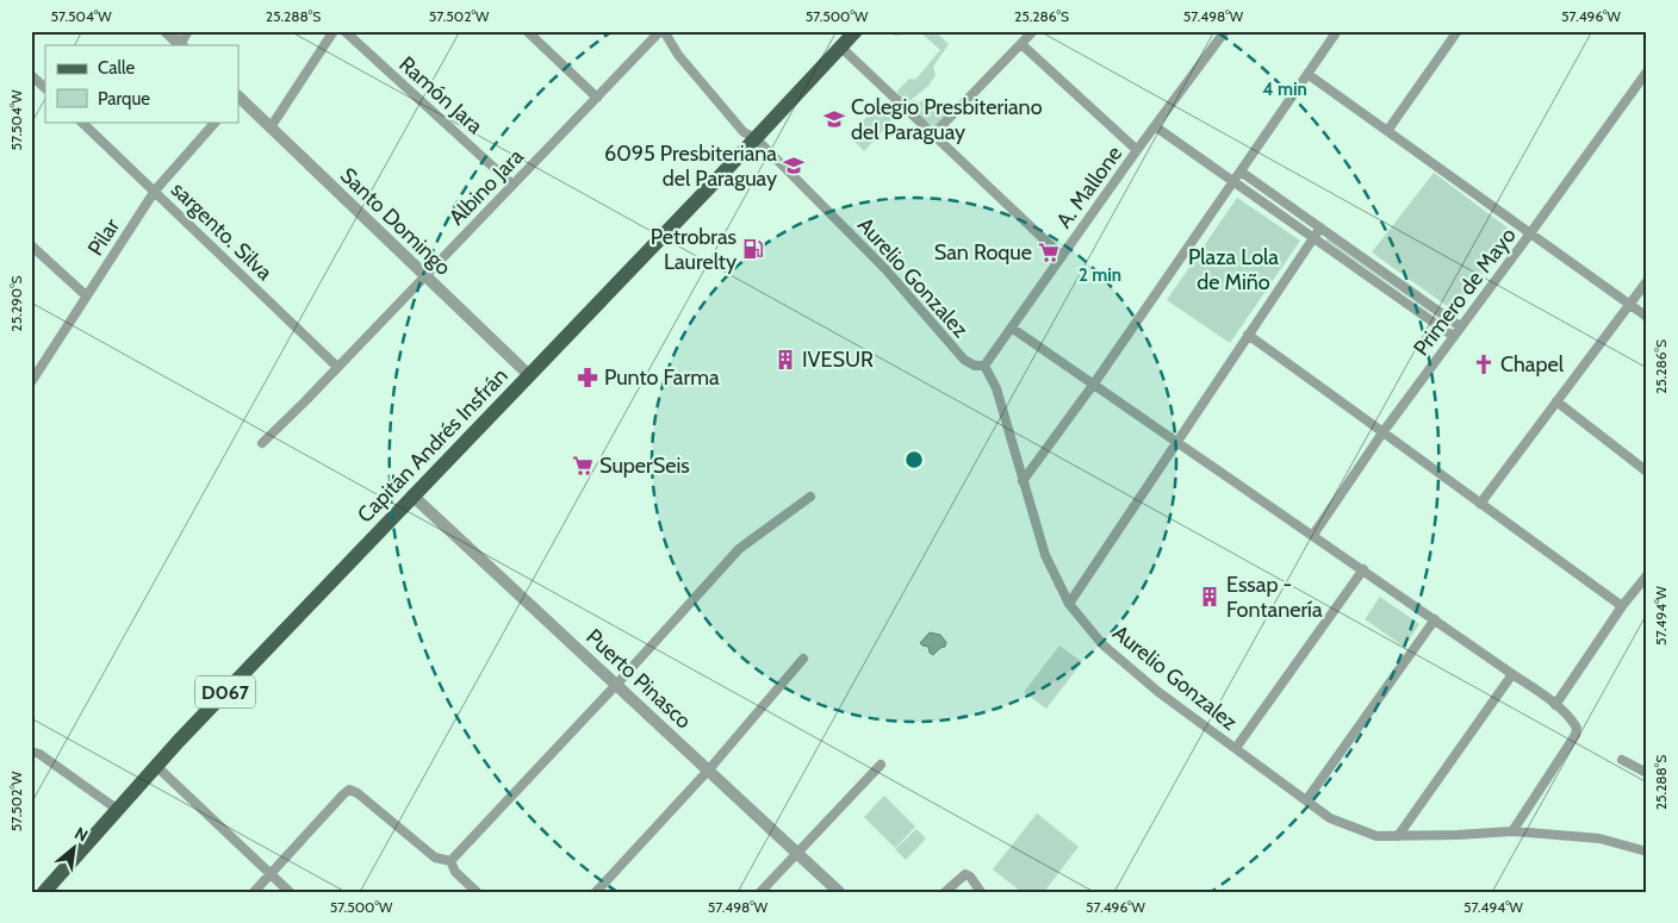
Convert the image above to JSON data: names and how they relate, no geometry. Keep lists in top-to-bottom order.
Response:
{
  "streets": {
    "main road": ["Capitán Andrés Insfrán", "D067"],
    "street": [
      "Ramón Jara",
      "Albino Jara",
      "A. Mallone",
      "Santo Domingo",
      "sargento. Silva",
      "Pilar",
      "Aurelio Gonzalez",
      "Primero de Mayo",
      "Puerto Pinasco"
    ]
  },
  "crossings": [
    ["Ramón Jara", "Albino Jara"],
    ["Albino Jara", "Santo Domingo"],
    ["Albino Jara", "sargento. Silva"],
    ["Albino Jara", "Aurelio Gonzalez"],
    ["A. Mallone", "Aurelio Gonzalez"],
    ["Santo Domingo", "Capitán Andrés Insfrán"],
    ["sargento. Silva", "Pilar"],
    ["Aurelio Gonzalez", "Capitán Andrés Insfrán"],
    ["Capitán Andrés Insfrán", "Puerto Pinasco"]
  ],
  "parks": ["Plaza Lola de Miño"],
  "places": {
    "school or university": ["Colegio Presbiteriano del Paraguay", "6095 Presbiteriana del Paraguay"],
    "fuel station": ["Petrobras Laurelty"],
    "supermarket": ["San Roque", "SuperSeis"],
    "building": ["IVESUR", "Essap - Fontanería"],
    "church": ["Chapel"],
    "pharmacy": ["Punto Farma"]
  },
  "legend": ["Calle", "Parque"],
  "north": "top right",
  "coordinates": [
    "57.504°W",
    "25.288°S",
    "57.502°W",
    "57.500°W",
    "25.286°S",
    "57.498°W",
    "57.496°W",
    "25.290°S",
    "57.494°W"
  ],
  "rings": ["4 min", "2 min"]
}
